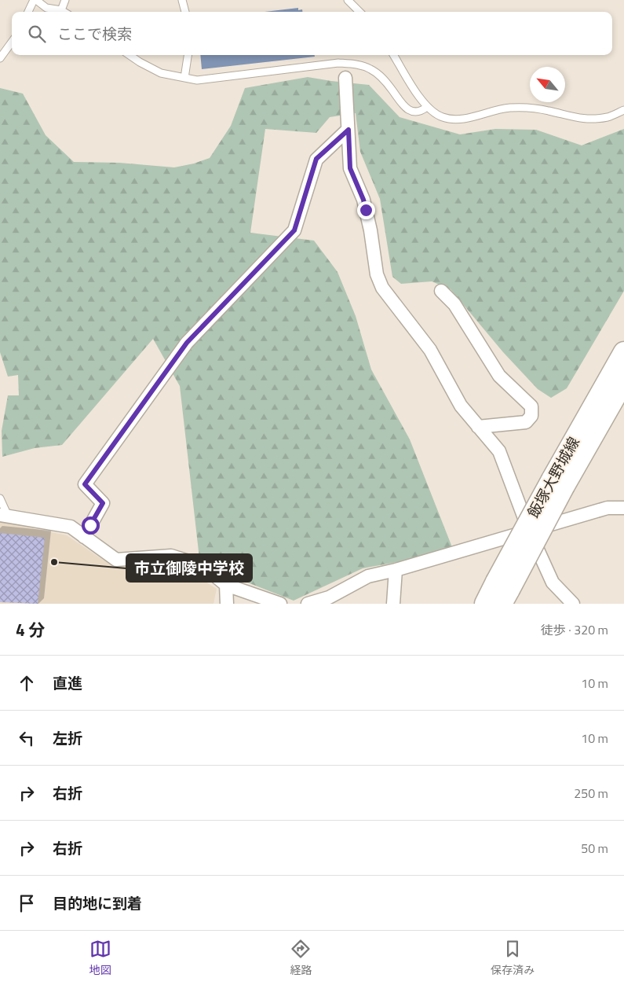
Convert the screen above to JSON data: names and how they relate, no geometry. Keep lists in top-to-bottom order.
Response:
{
  "streets": {
    "main road": ["飯塚大野城線"]
  },
  "places": ["市立御陵中学校"],
  "north": "top left",
  "page": {
    "search": "ここで検索",
    "heading": ["4 分", "徒歩 · 320 m"],
    "list": [
      ["直進", "10 m"],
      ["左折", "10 m"],
      ["右折", "250 m"],
      ["右折", "50 m"],
      "目的地に到着"
    ],
    "nav": ["地図", "経路", "保存済み"]
  }
}
